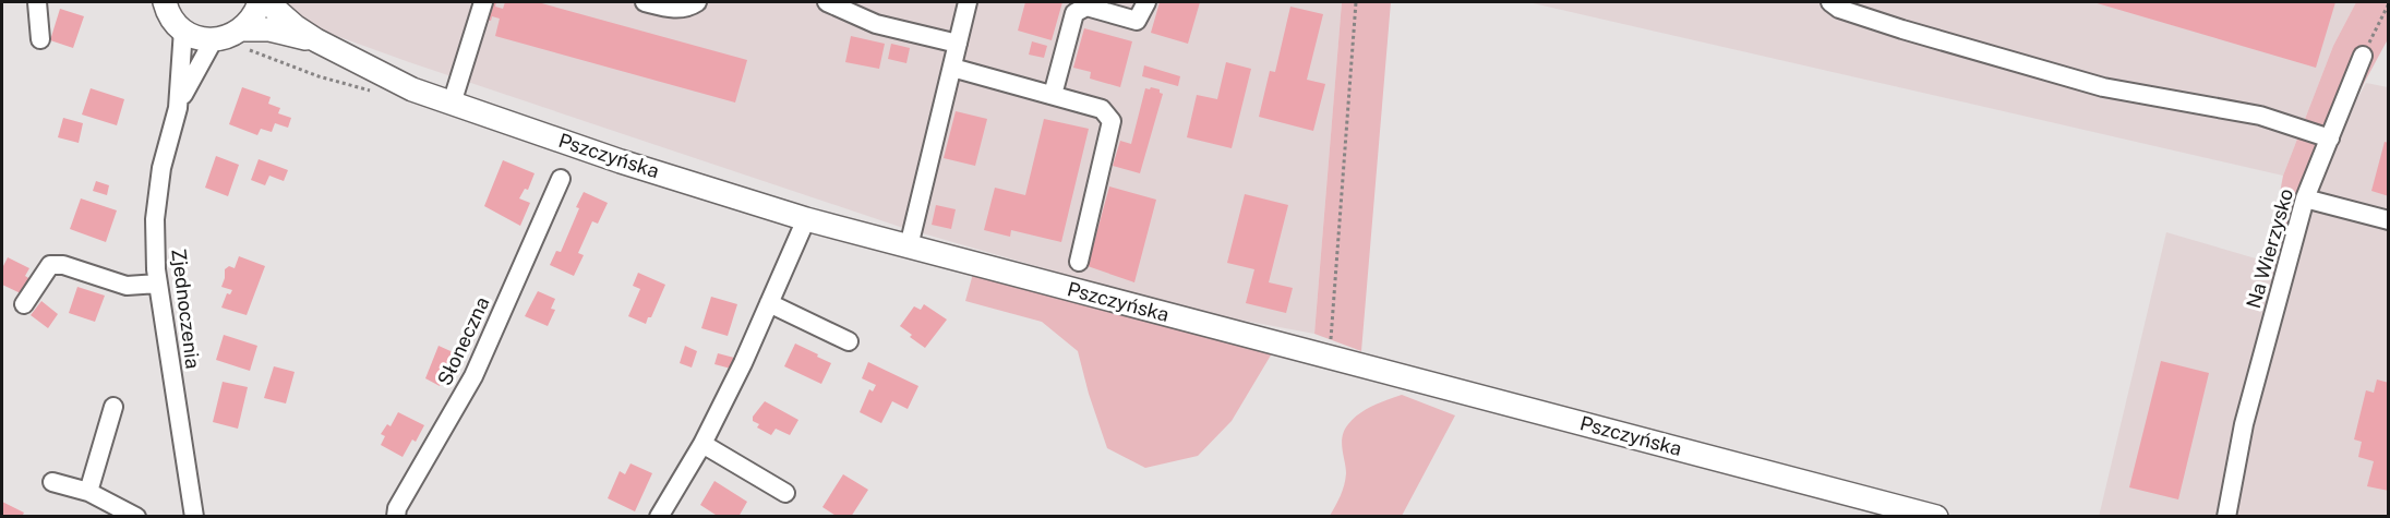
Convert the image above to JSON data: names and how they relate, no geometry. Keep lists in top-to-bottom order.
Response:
{
  "streets": {
    "main road": ["Pszczyńska"],
    "street": ["Na Wierzysko", "Zjednoczenia", "Słoneczna"]
  }
}
